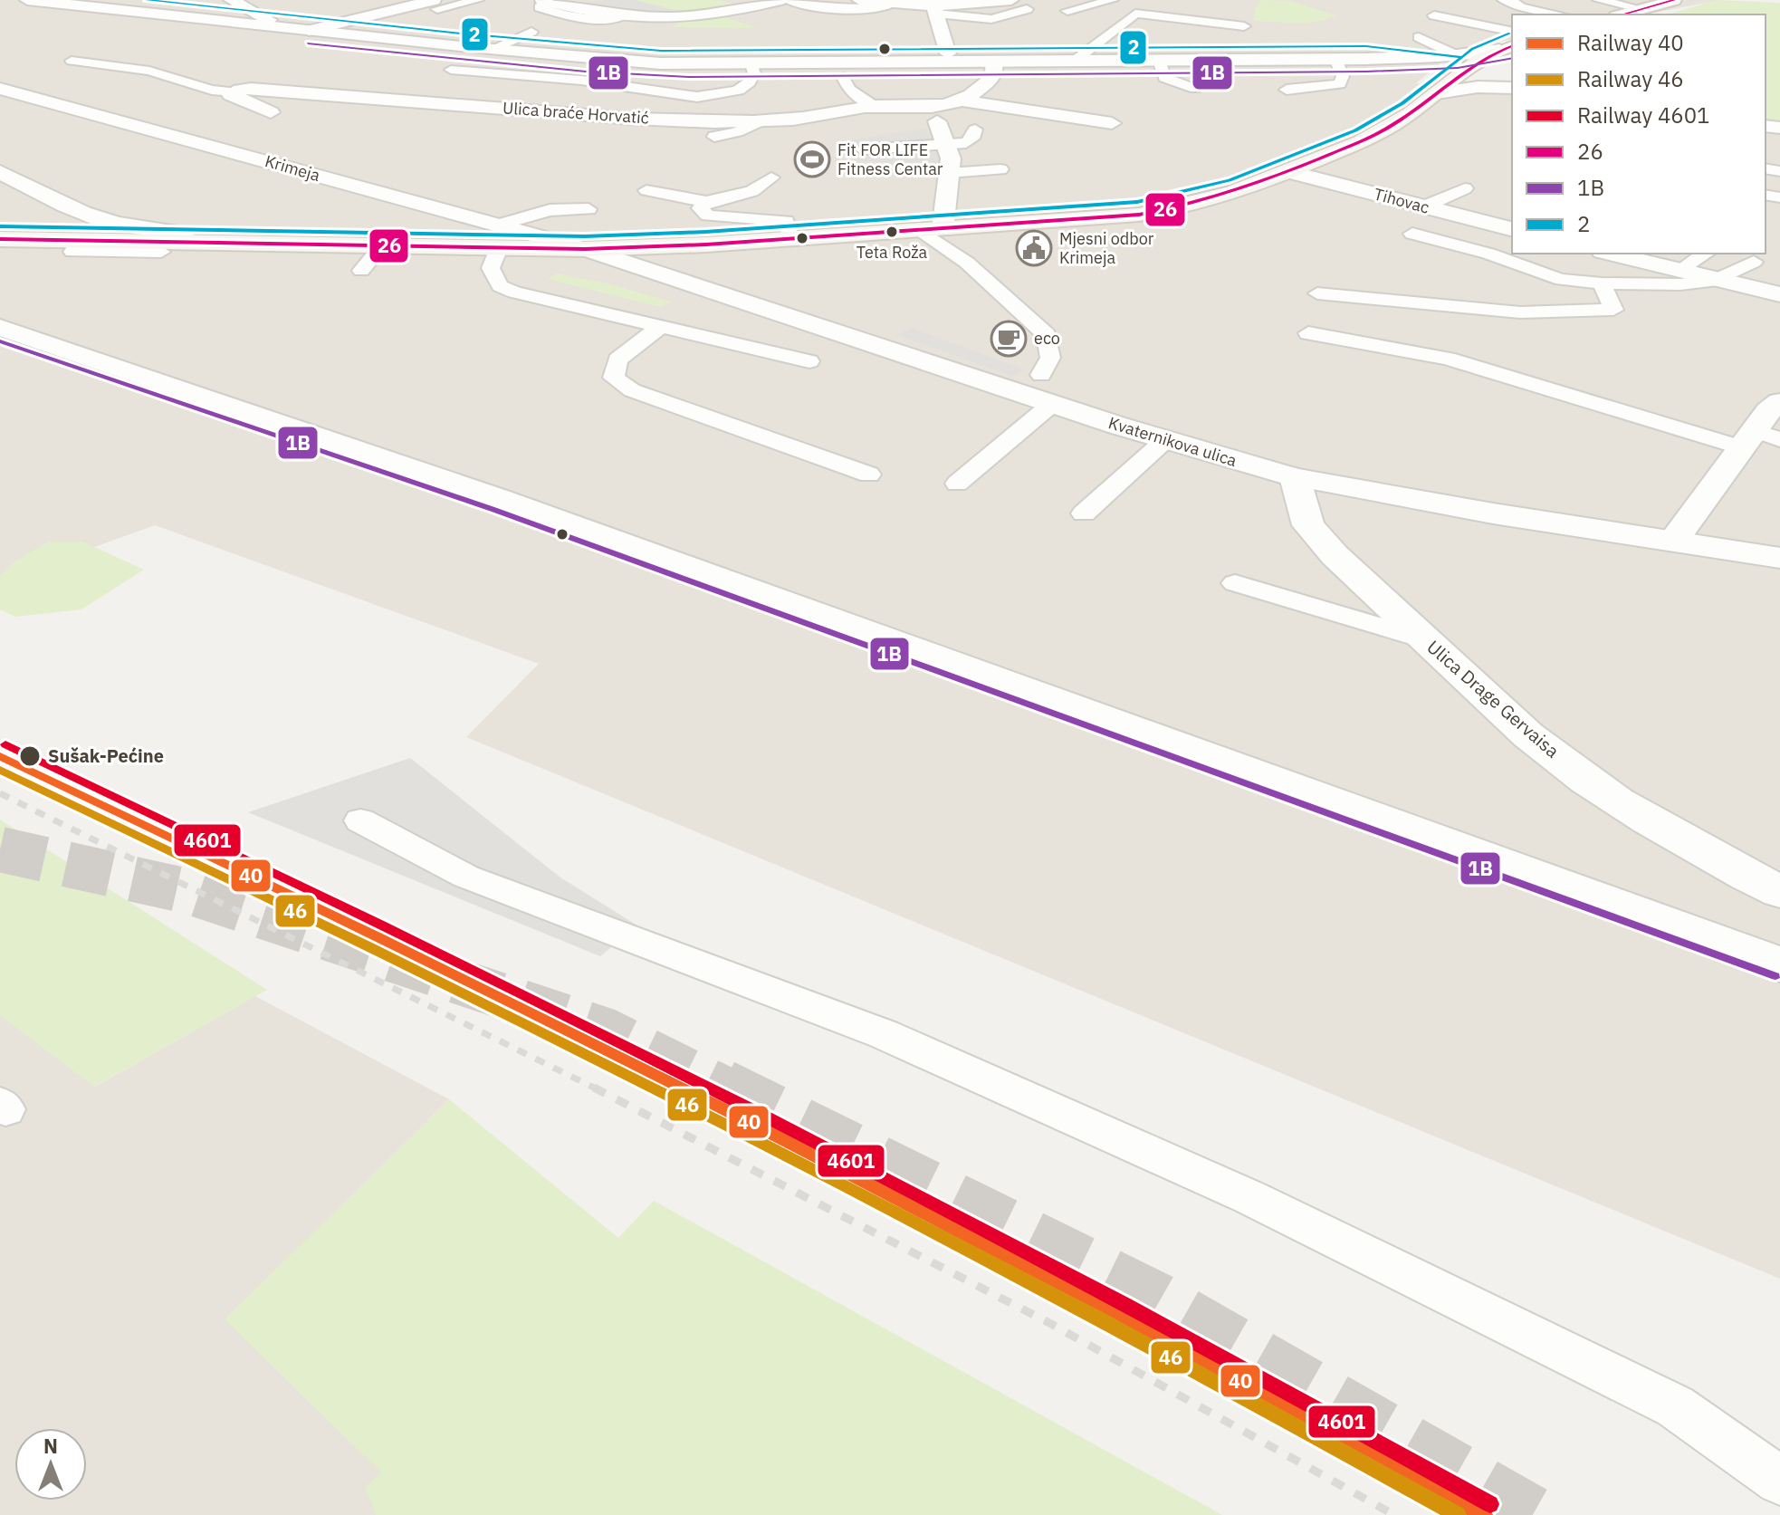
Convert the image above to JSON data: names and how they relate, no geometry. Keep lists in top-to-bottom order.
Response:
{
  "streets": {
    "street": [
      "Ulica braće Horvatić",
      "Krimeja",
      "Tihovac",
      "Kvaternikova ulica",
      "Ulica Drage Gervaisa"
    ]
  },
  "crossings": [
    ["Kvaternikova ulica", "Ulica Drage Gervaisa"]
  ],
  "places": {
    "sports": ["Fit FOR LIFE Fitness Centar"],
    "other": ["Teta Roža", "Sušak-Pećine"],
    "public building": ["Mjesni odbor Krimeja"],
    "cafe": ["eco"]
  },
  "lines": [
    "transit line 26",
    "transit line 2",
    "transit line 1B",
    "rail line 4601",
    "rail line 40",
    "rail line 46"
  ],
  "legend": [
    "Railway 40",
    "Railway 46",
    "Railway 4601",
    "26",
    "1B",
    "2"
  ],
  "north": "top"
}
